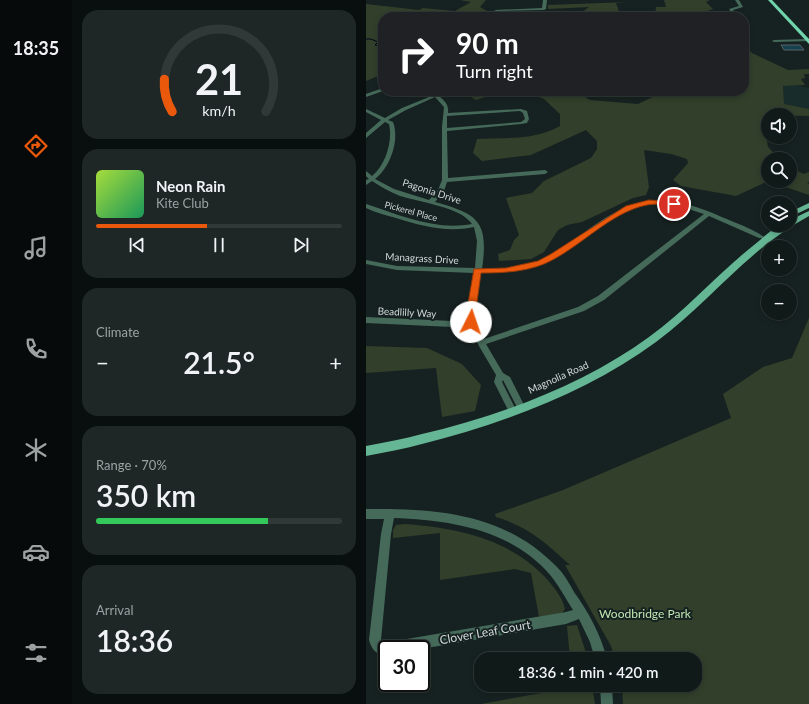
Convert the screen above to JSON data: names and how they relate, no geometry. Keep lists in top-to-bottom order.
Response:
{
  "streets": {
    "main road": ["Magnolia Road"],
    "street": [
      "Pagonia Drive",
      "Pickerel Place",
      "Managrass Drive",
      "Beadlilly Way",
      "Clover Leaf Court"
    ]
  },
  "crossings": [
    ["Pagonia Drive", "Pickerel Place"],
    ["Managrass Drive", "Magnolia Road"]
  ],
  "parks": ["Woodbridge Park"],
  "page": {
    "tabs": "18:35",
    "turn": ["90 m", "Turn right"],
    "map_buttons": ["+", "−"],
    "song": ["Neon Rain", "Kite Club"],
    "tile": [
      "Climate",
      ["Range · 70%", "350 km"],
      ["Arrival", "18:36"]
    ],
    "heat": ["−", "21.5°", "+"],
    "limit": "30",
    "trip": "18:36 · 1 min · 420 m",
    "gauge": ["21", "km/h"]
  }
}
